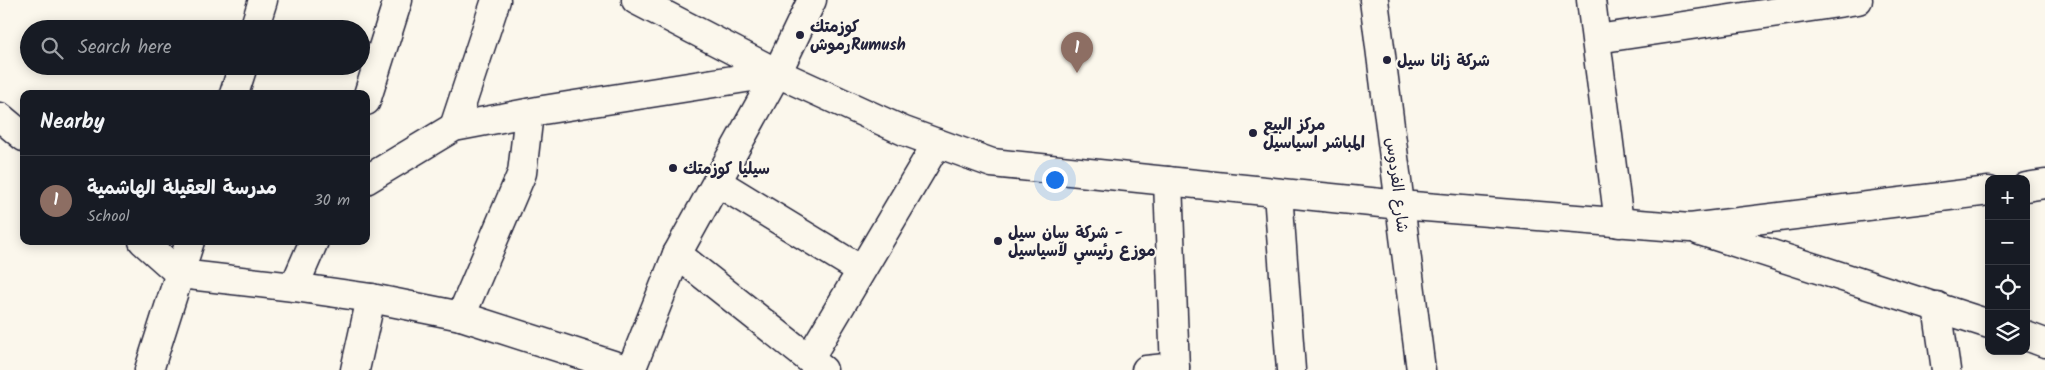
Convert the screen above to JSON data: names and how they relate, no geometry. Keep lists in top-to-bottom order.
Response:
{
  "streets": {
    "street": ["شارع الفردوس"]
  },
  "places": [
    "كوزمتك رموشRumush",
    "شركة زانا سيل",
    "مركز البيع المباشر اسياسيل",
    "سيليا كوزمتك",
    "شركة سان سيل - موزع رئيسي لآسياسيل"
  ],
  "page": {
    "search": "Search here",
    "pins": "1",
    "heading": "Nearby",
    "list": [
      {
        "mark": "1",
        "name": "مدرسة العقيلة الهاشمية",
        "note": "School",
        "value": "30 m"
      }
    ],
    "map_buttons": ["+", "−"]
  }
}
